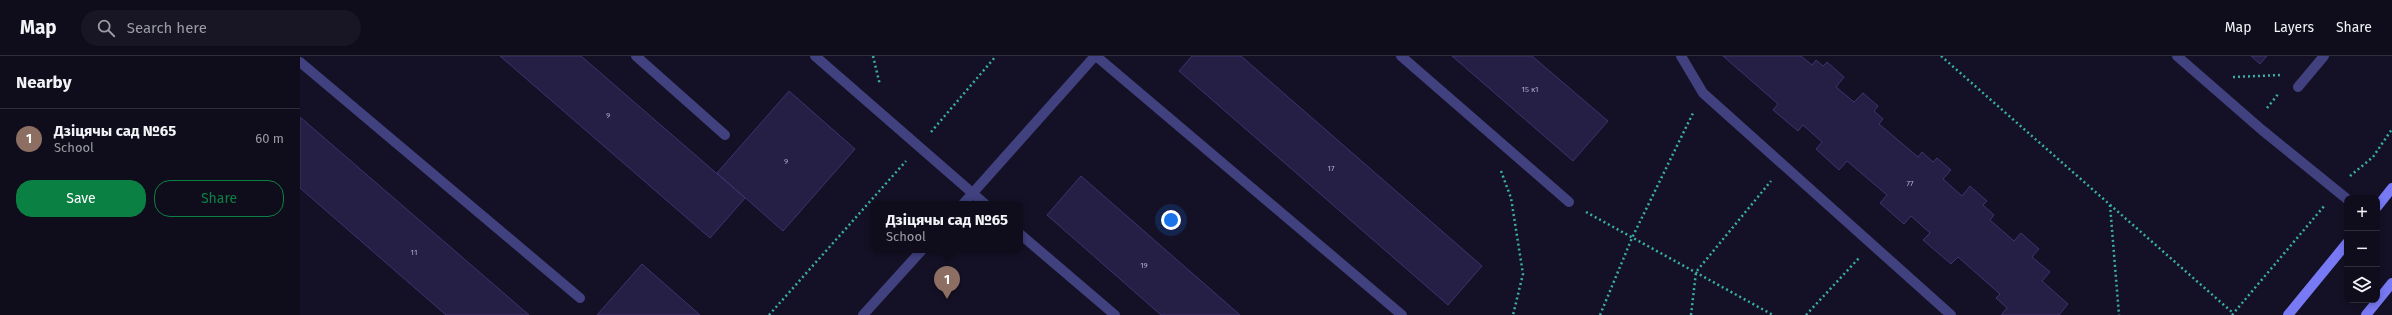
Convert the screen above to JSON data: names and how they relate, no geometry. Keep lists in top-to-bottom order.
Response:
{
  "house_numbers": [
    "15 к1",
    "9",
    "9",
    "17",
    "77",
    "11",
    "19"
  ],
  "page": {
    "header": "Map",
    "search": "Search here",
    "nav": ["Map", "Layers", "Share"],
    "heading": "Nearby",
    "list": [
      {
        "mark": "1",
        "name": "Дзіцячы сад №65",
        "note": "School",
        "value": "60 m"
      }
    ],
    "buttons": ["Save", "Share"],
    "map_buttons": ["+", "−"],
    "popup": ["Дзіцячы сад №65", "School"],
    "pins": "1"
  }
}
